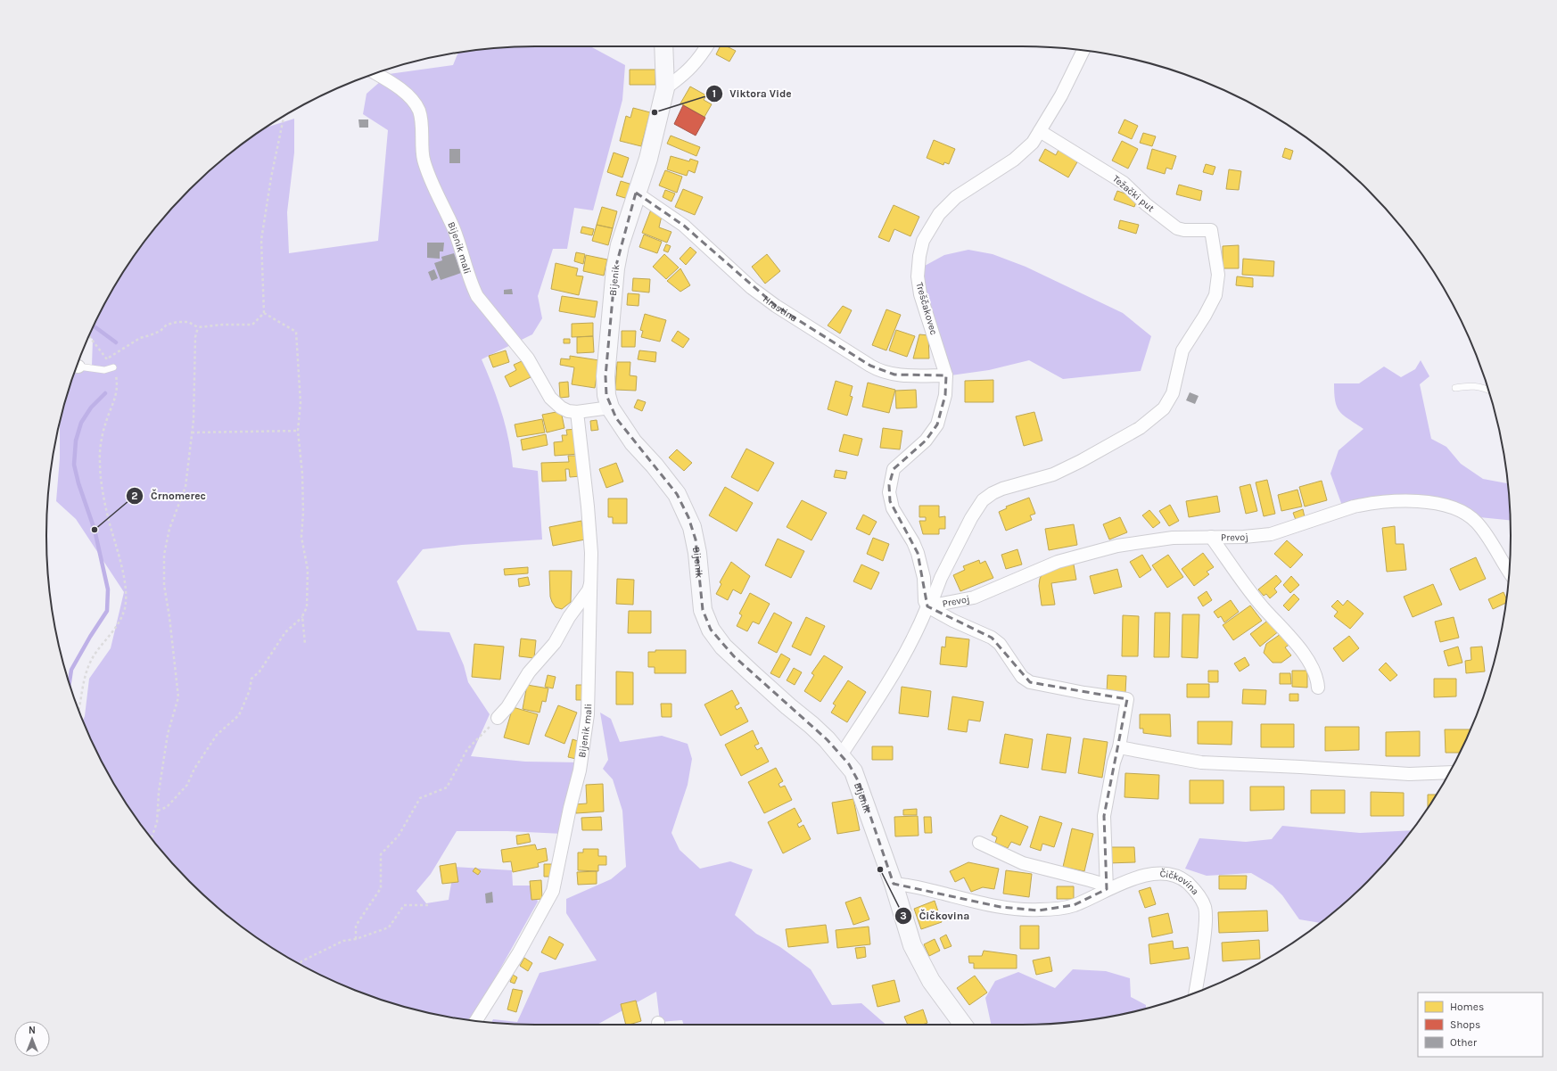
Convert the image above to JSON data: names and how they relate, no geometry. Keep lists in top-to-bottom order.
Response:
{
  "streets": {
    "main road": ["Bijenik"],
    "street": [
      "Težački put",
      "Bijenik mali",
      "Hrastina",
      "Treščakovec",
      "Prevoj",
      "Čičkovina"
    ]
  },
  "crossings": [
    ["Težački put", "Treščakovec"],
    ["Težački put", "Prevoj"],
    ["Bijenik mali", "Bijenik"],
    ["Bijenik", "Hrastina"],
    ["Bijenik", "Čičkovina"],
    ["Hrastina", "Treščakovec"],
    ["Treščakovec", "Prevoj"]
  ],
  "places": ["Viktora Vide", "Črnomerec", "Čičkovina"],
  "legend": ["Homes", "Shops", "Other"],
  "north": "top"
}
